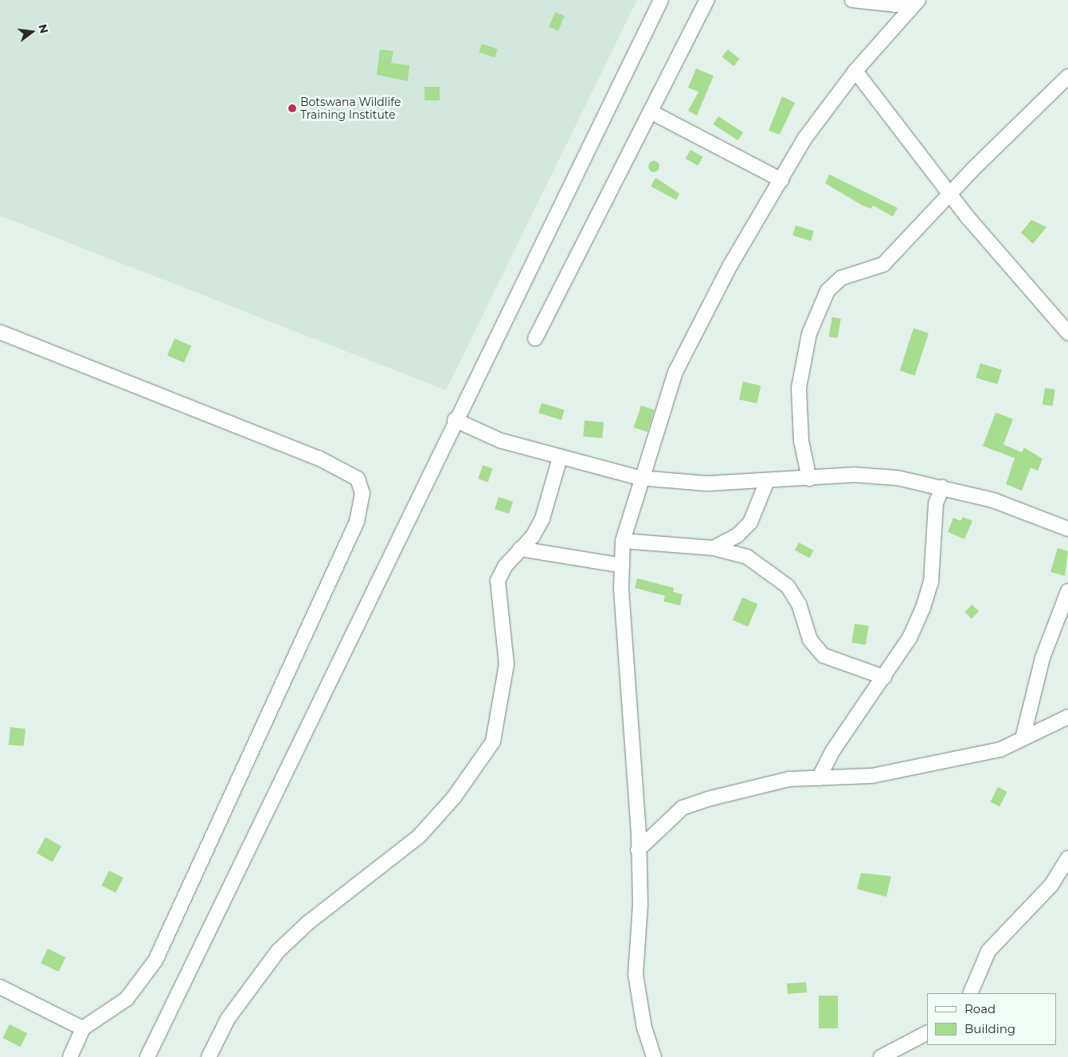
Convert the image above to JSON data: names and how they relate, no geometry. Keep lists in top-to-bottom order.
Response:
{
  "places": ["Botswana Wildlife Training Institute"],
  "legend": ["Road", "Building"],
  "north": "right"
}
